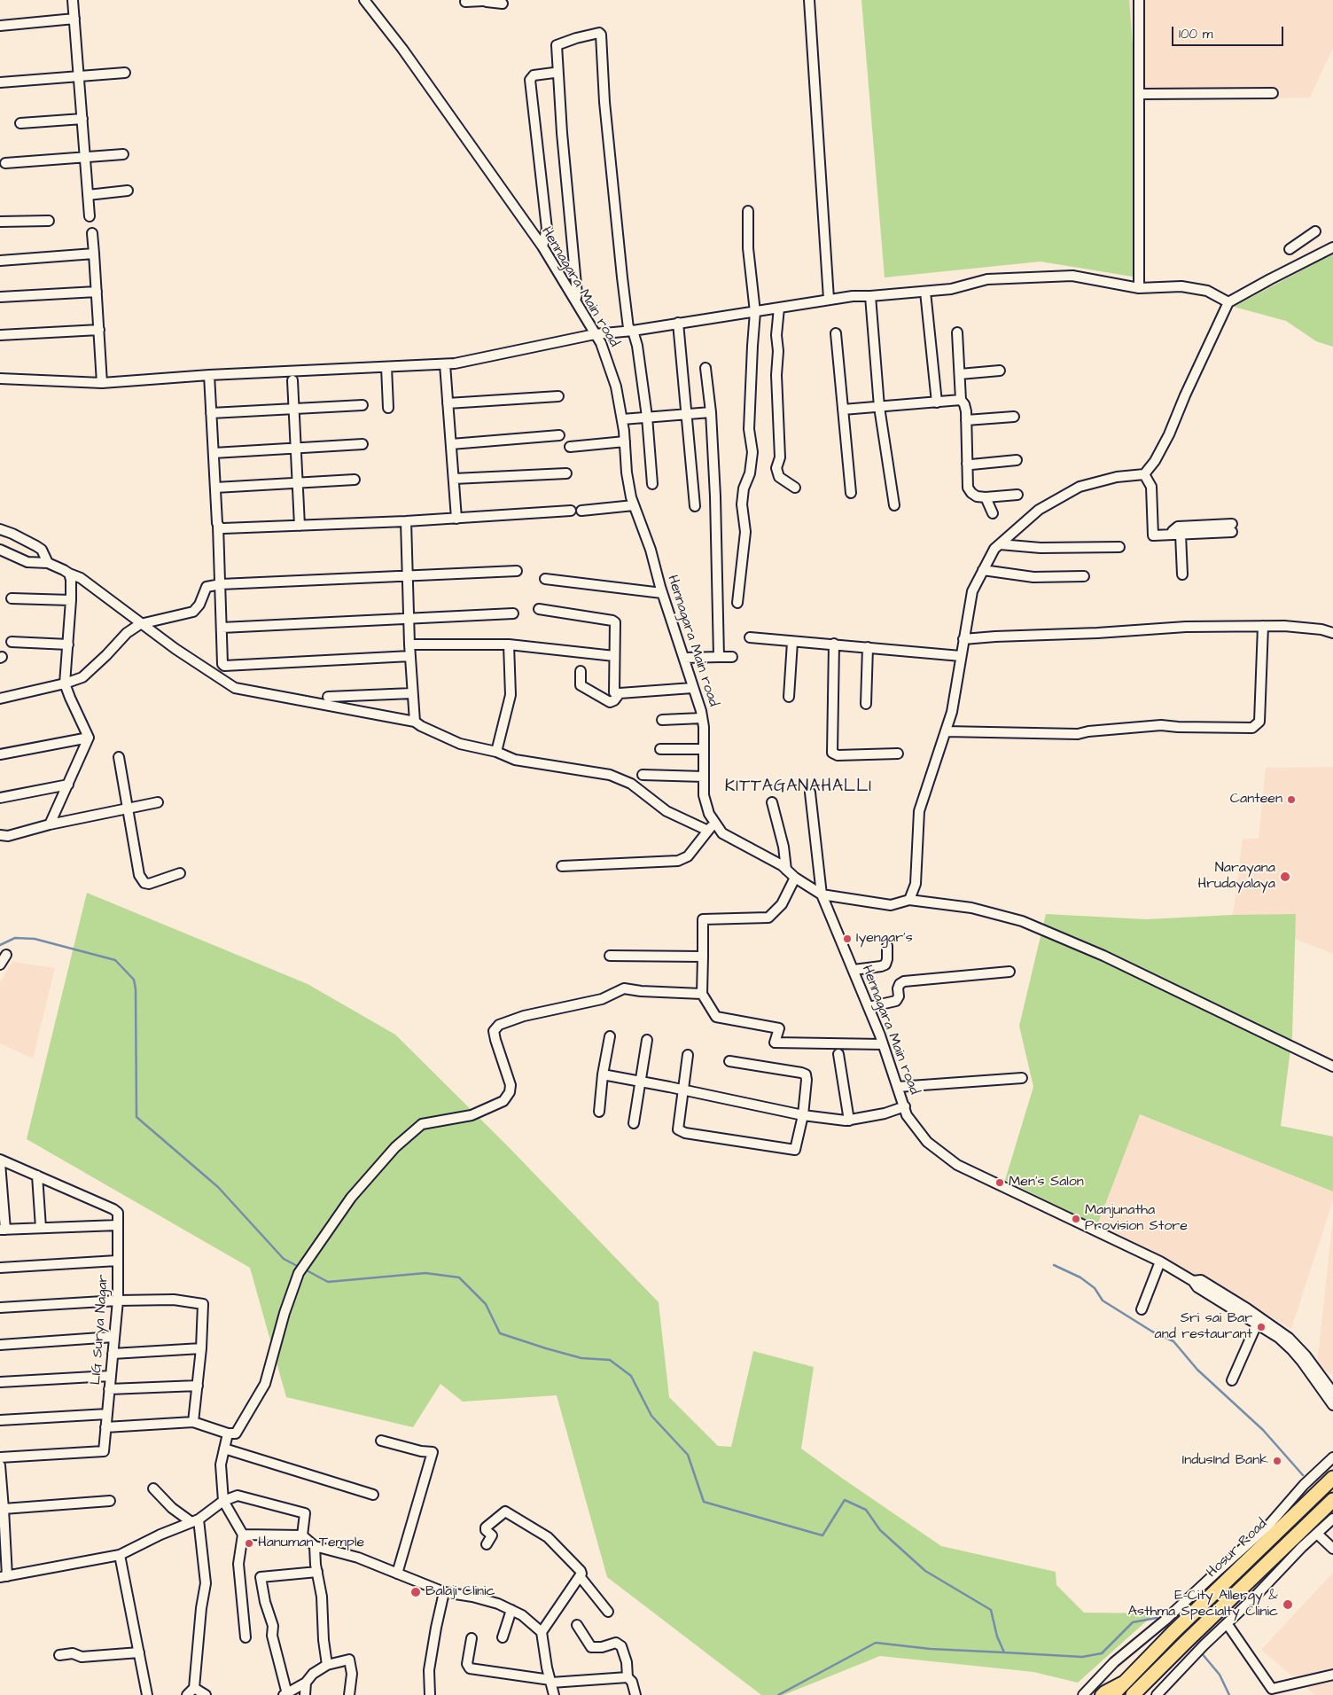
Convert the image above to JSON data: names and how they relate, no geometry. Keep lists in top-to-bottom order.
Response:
{
  "streets": {
    "highway": ["Hosur Road"],
    "street": ["Hennagara Main road", "LIG Surya Nagar"]
  },
  "districts": ["KITTAGANAHALLI"],
  "places": [
    "Canteen",
    "Narayana Hrudayalaya",
    "Iyengar's",
    "Men's Salon",
    "Manjunatha Provision Store",
    "Sri sai Bar and restaurant",
    "IndusInd Bank",
    "Hanuman Temple",
    "Balaji Clinic",
    "E-City Allergy & Asthma Specialty Clinic"
  ],
  "scale_bar": "100 m"
}
